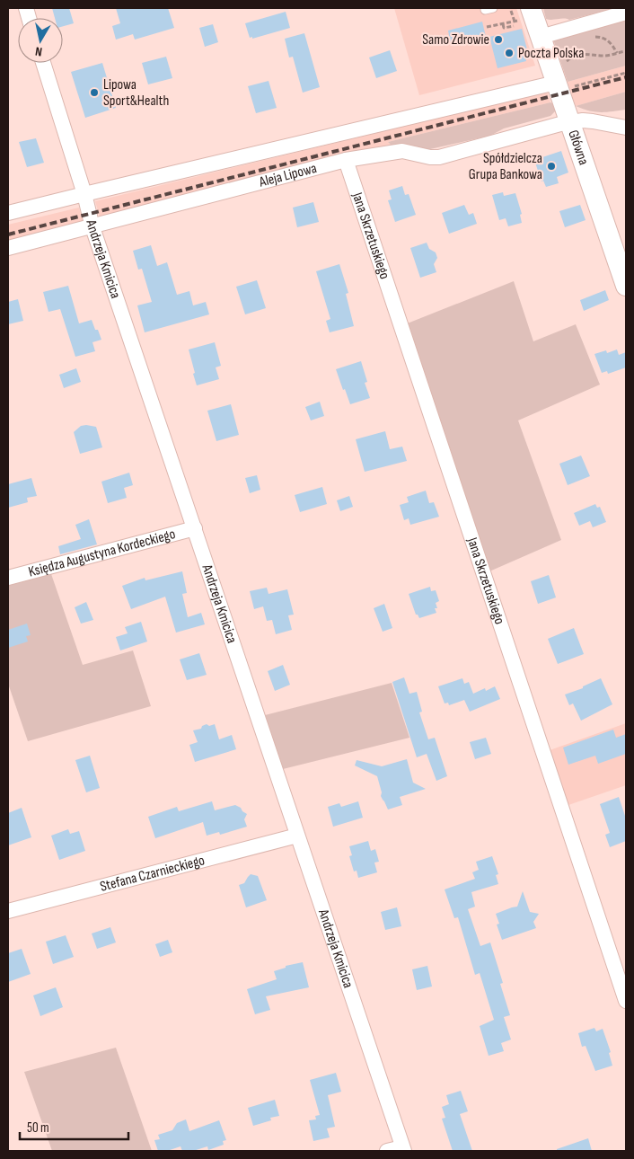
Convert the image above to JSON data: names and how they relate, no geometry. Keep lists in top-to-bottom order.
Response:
{
  "streets": {
    "street": [
      "Główna",
      "Aleja Lipowa",
      "Jana Skrzetuskiego",
      "Andrzeja Kmicica",
      "Księdza Augustyna Kordeckiego",
      "Stefana Czarnieckiego"
    ]
  },
  "crossings": [
    ["Główna", "Aleja Lipowa"],
    ["Aleja Lipowa", "Jana Skrzetuskiego"],
    ["Aleja Lipowa", "Andrzeja Kmicica"],
    ["Andrzeja Kmicica", "Księdza Augustyna Kordeckiego"],
    ["Andrzeja Kmicica", "Stefana Czarnieckiego"]
  ],
  "places": [
    "Samo Zdrowie",
    "Poczta Polska",
    "Lipowa Sport&Health",
    "Spółdzielcza Grupa Bankowa"
  ],
  "scale_bar": "50 m",
  "north": "bottom"
}
